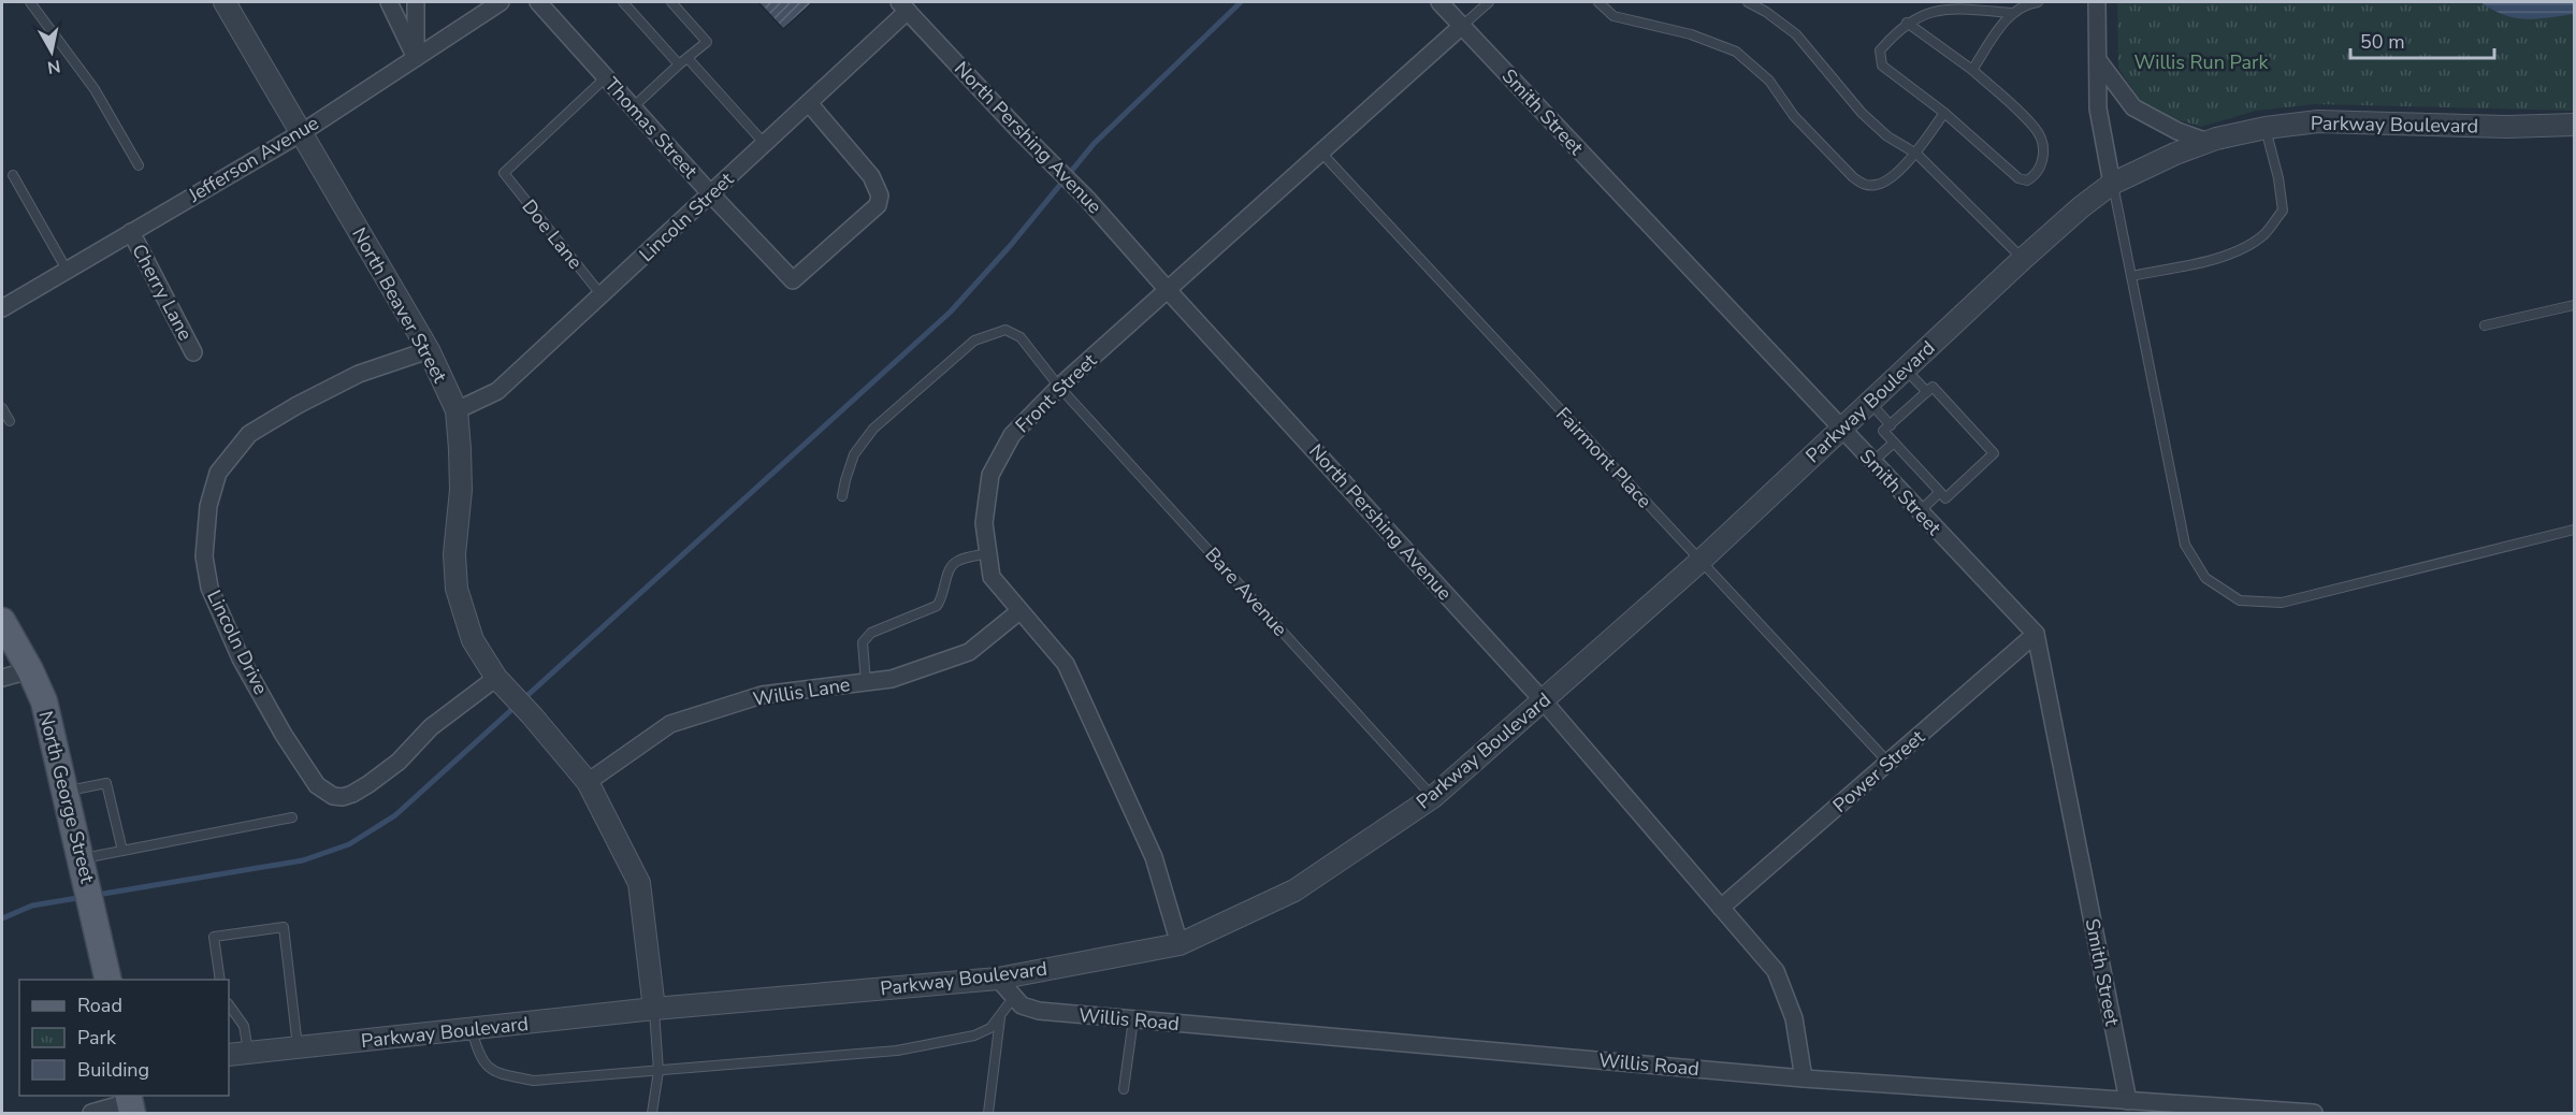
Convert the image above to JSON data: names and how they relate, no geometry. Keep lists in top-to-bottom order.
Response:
{
  "streets": {
    "main road": ["North George Street"],
    "street": [
      "Smith Street",
      "Parkway Boulevard",
      "Thomas Street",
      "North Pershing Avenue",
      "Jefferson Avenue",
      "Lincoln Street",
      "Cherry Lane",
      "North Beaver Street",
      "Front Street",
      "Lincoln Drive",
      "Willis Lane",
      "Power Street",
      "Willis Road"
    ],
    "lane": ["Doe Lane", "Fairmont Place", "Bare Avenue"]
  },
  "crossings": [
    ["Smith Street", "Parkway Boulevard"],
    ["Smith Street", "Front Street"],
    ["Smith Street", "Power Street"],
    ["Smith Street", "Willis Road"],
    ["Parkway Boulevard", "North Pershing Avenue"],
    ["Parkway Boulevard", "North Beaver Street"],
    ["Parkway Boulevard", "Front Street"],
    ["Parkway Boulevard", "Fairmont Place"],
    ["Parkway Boulevard", "Bare Avenue"],
    ["Parkway Boulevard", "Willis Road"],
    ["Thomas Street", "Lincoln Street"],
    ["Thomas Street", "Doe Lane"],
    ["North Pershing Avenue", "Lincoln Street"],
    ["North Pershing Avenue", "Front Street"],
    ["North Pershing Avenue", "Power Street"],
    ["North Pershing Avenue", "Willis Road"],
    ["Jefferson Avenue", "Cherry Lane"],
    ["Jefferson Avenue", "North Beaver Street"],
    ["Lincoln Street", "Doe Lane"],
    ["Lincoln Street", "North Beaver Street"],
    ["North Beaver Street", "Lincoln Drive"],
    ["North Beaver Street", "Willis Lane"],
    ["Front Street", "Fairmont Place"],
    ["Front Street", "Bare Avenue"],
    ["Front Street", "Willis Lane"],
    ["Fairmont Place", "Power Street"]
  ],
  "parks": ["Willis Run Park"],
  "legend": ["Road", "Park", "Building"],
  "scale_bar": "50 m",
  "north": "bottom"
}
